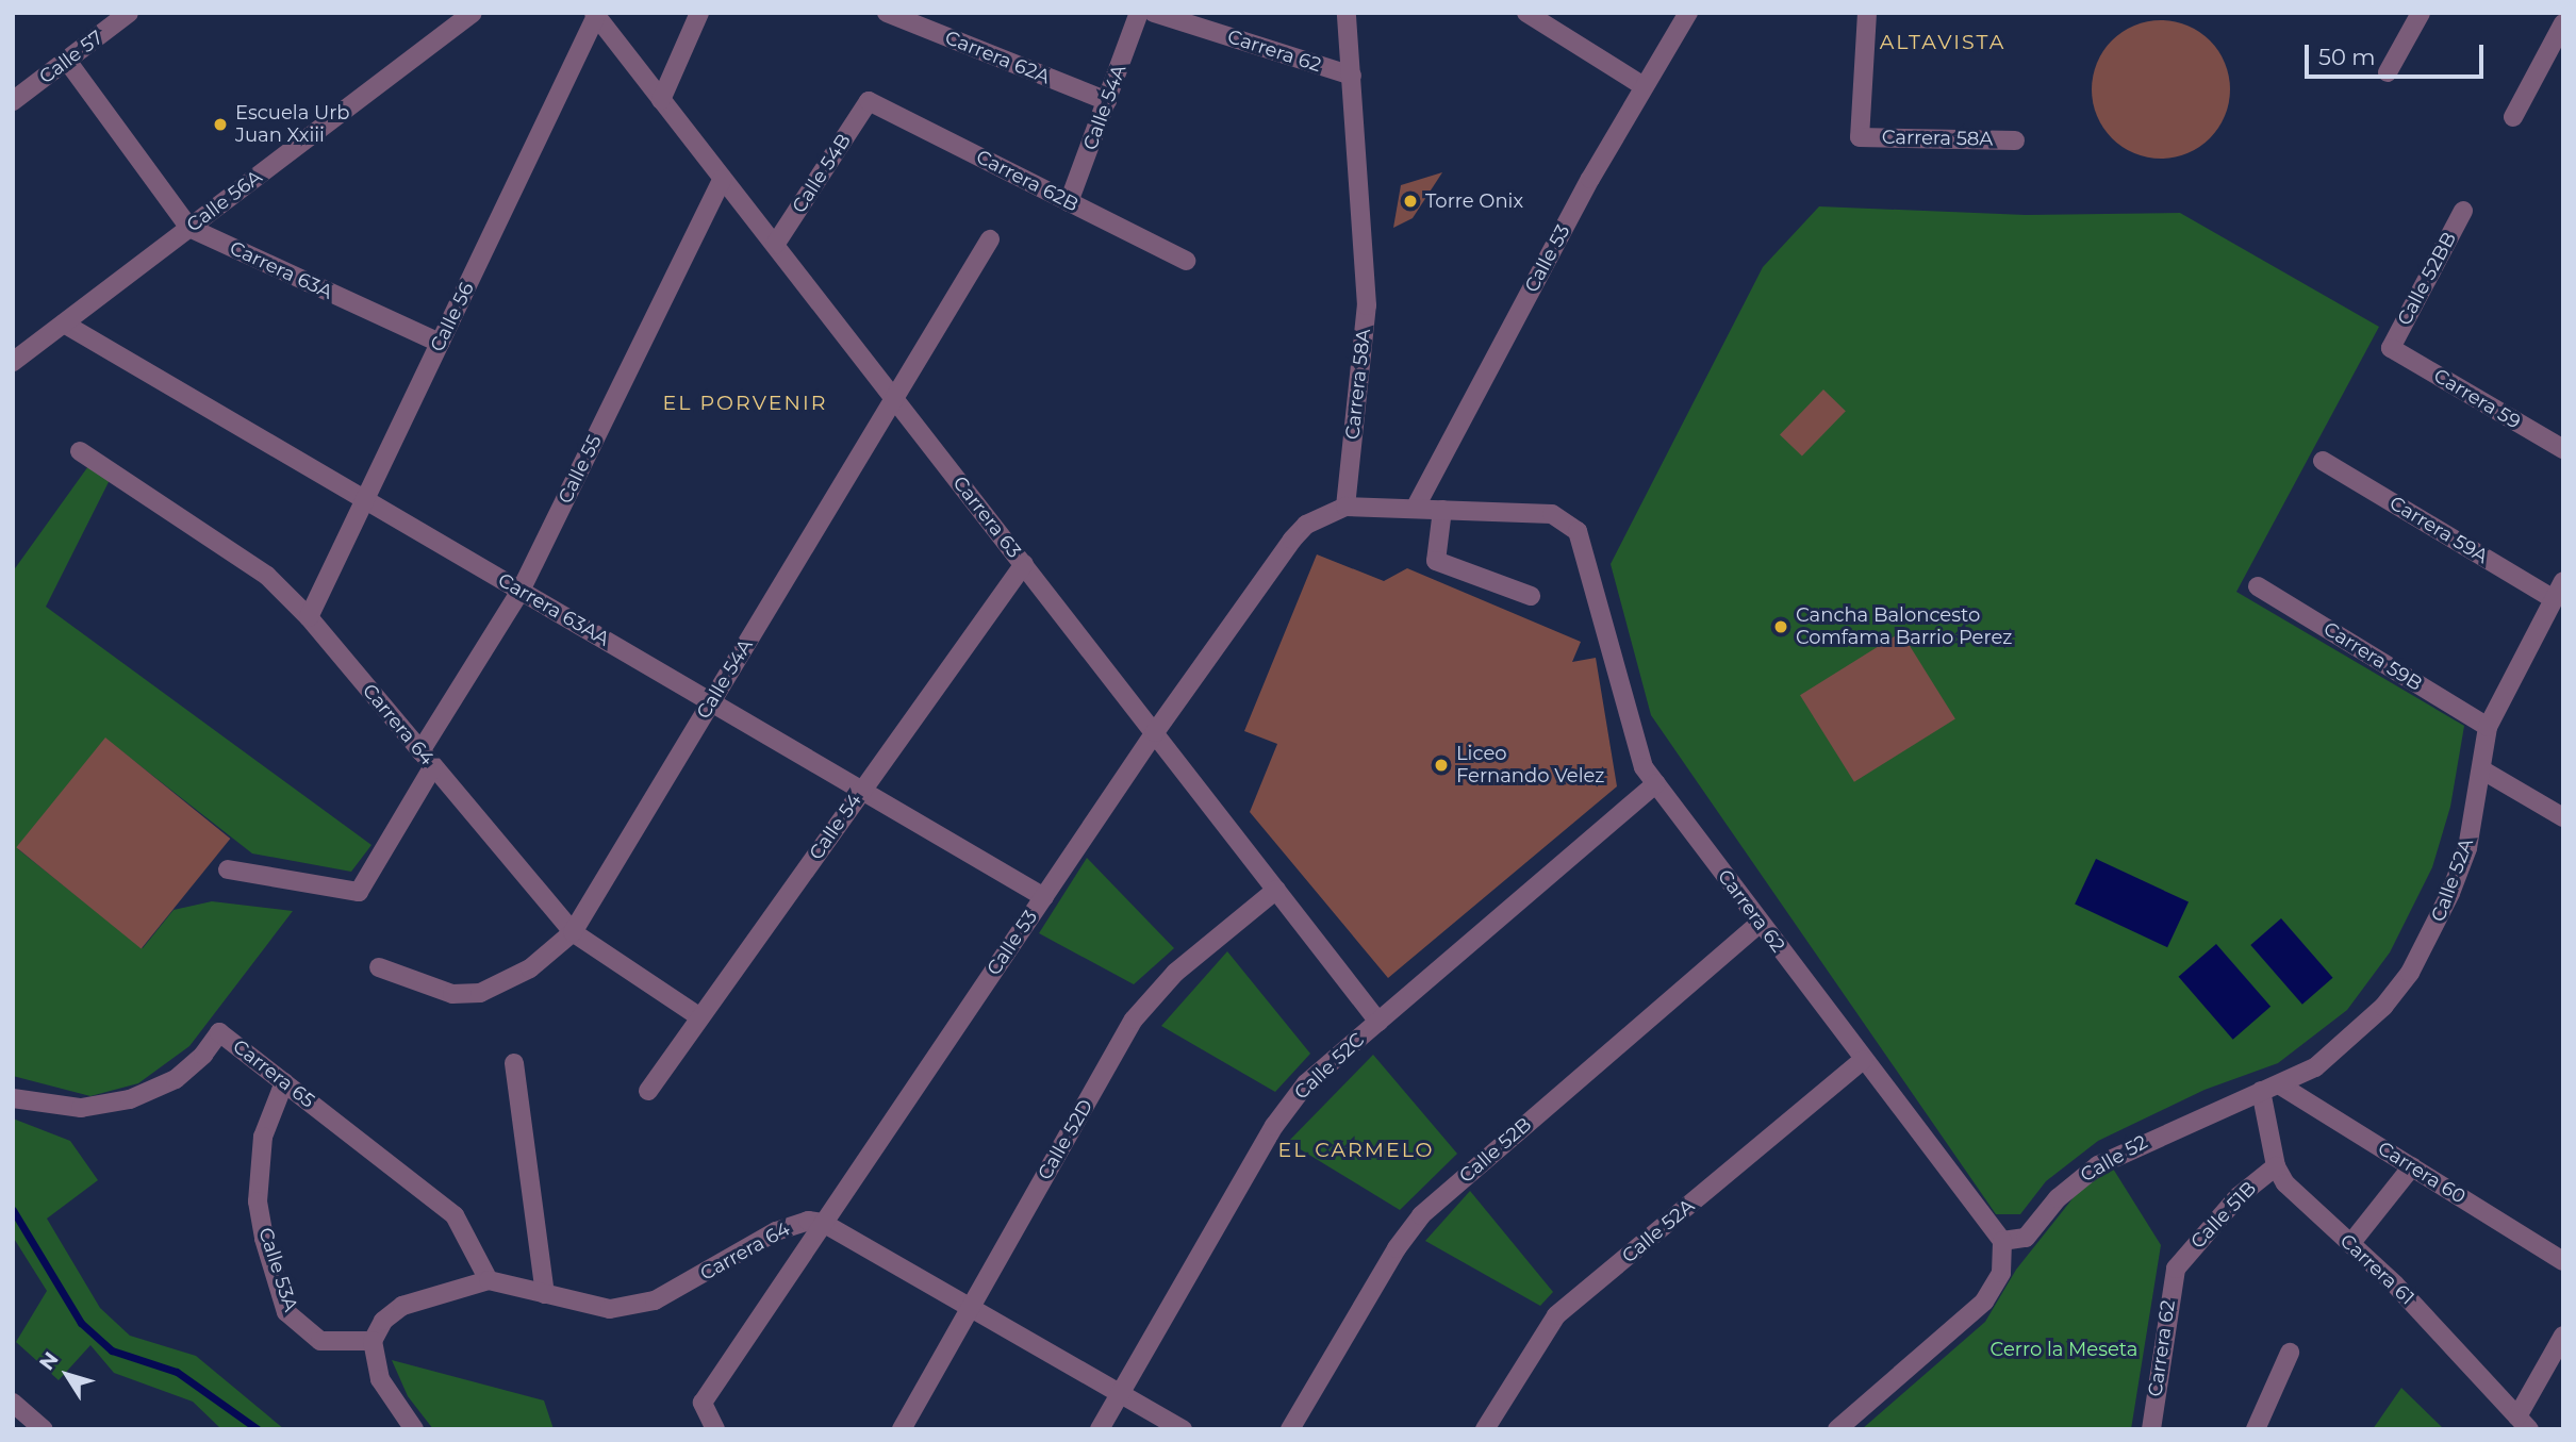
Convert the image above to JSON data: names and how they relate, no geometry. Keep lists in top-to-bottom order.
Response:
{
  "streets": {
    "street": [
      "Carrera 62",
      "Calle 57",
      "Carrera 62A",
      "Calle 54A",
      "Carrera 58A",
      "Calle 54B",
      "Carrera 62B",
      "Calle 56A",
      "Calle 53",
      "Carrera 63A",
      "Calle 52BB",
      "Calle 56",
      "Carrera 59",
      "Calle 55",
      "Carrera 63",
      "Carrera 59A",
      "Carrera 63AA",
      "Carrera 59B",
      "Carrera 64",
      "Calle 54",
      "Calle 52A",
      "Calle 52C",
      "Carrera 65",
      "Calle 52D",
      "Calle 52B",
      "Calle 52",
      "Carrera 60",
      "Calle 51B",
      "Calle 53A",
      "Carrera 61"
    ]
  },
  "crossings": [
    ["Carrera 62", "Carrera 58A"],
    ["Carrera 62", "Calle 52A"],
    ["Carrera 62", "Calle 52C"],
    ["Carrera 62", "Calle 52B"],
    ["Carrera 62", "Calle 52"],
    ["Carrera 62", "Calle 51B"],
    ["Calle 57", "Carrera 63A"],
    ["Carrera 62A", "Calle 54A"],
    ["Calle 54A", "Carrera 62B"],
    ["Calle 54A", "Carrera 63"],
    ["Calle 54A", "Carrera 63AA"],
    ["Calle 54A", "Carrera 64"],
    ["Carrera 58A", "Calle 53"],
    ["Calle 54B", "Carrera 62B"],
    ["Calle 54B", "Carrera 63"],
    ["Calle 56A", "Carrera 63A"],
    ["Calle 56A", "Carrera 63AA"],
    ["Calle 53", "Carrera 63"],
    ["Calle 53", "Carrera 63AA"],
    ["Calle 53", "Carrera 64"],
    ["Carrera 63A", "Calle 56"],
    ["Calle 52BB", "Carrera 59"],
    ["Calle 56", "Carrera 63"],
    ["Calle 56", "Carrera 63AA"],
    ["Calle 56", "Carrera 64"],
    ["Calle 55", "Carrera 63"],
    ["Calle 55", "Carrera 63AA"],
    ["Calle 55", "Carrera 64"],
    ["Carrera 63", "Calle 54"],
    ["Carrera 63", "Calle 52C"],
    ["Carrera 63", "Calle 52D"],
    ["Carrera 59A", "Calle 52A"],
    ["Carrera 63AA", "Calle 54"],
    ["Carrera 59B", "Calle 52A"],
    ["Carrera 64", "Calle 54"],
    ["Carrera 64", "Carrera 65"],
    ["Calle 52A", "Calle 52"],
    ["Calle 52A", "Carrera 60"],
    ["Carrera 65", "Calle 53A"],
    ["Calle 52", "Carrera 60"],
    ["Calle 52", "Carrera 61"],
    ["Calle 51B", "Carrera 61"]
  ],
  "districts": ["ALTAVISTA", "EL PORVENIR", "EL CARMELO"],
  "parks": ["Cerro la Meseta"],
  "places": [
    "Escuela Urb Juan Xxiii",
    "Torre Onix",
    "Cancha Baloncesto Comfama Barrio Perez",
    "Liceo Fernando Velez"
  ],
  "scale_bar": "50 m",
  "north": "top left"
}
